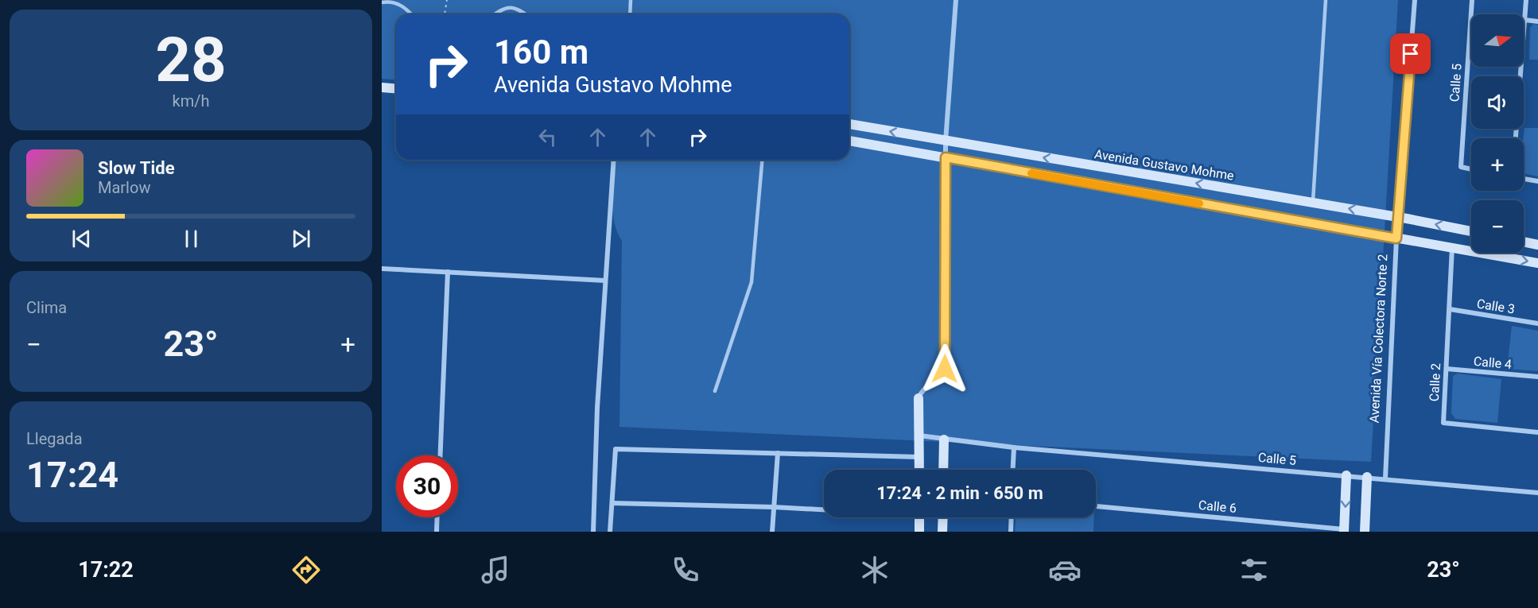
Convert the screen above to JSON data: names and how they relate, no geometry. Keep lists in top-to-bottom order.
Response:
{
  "streets": {
    "street": [
      "Calle 5",
      "Avenida Gustavo Mohme",
      "Calle 3",
      "Avenida Vía Colectora Norte 2",
      "Calle 4",
      "Calle 2",
      "Calle 6"
    ]
  },
  "crossings": [
    ["Calle 5", "Avenida Vía Colectora Norte 2"],
    ["Avenida Gustavo Mohme", "Avenida Vía Colectora Norte 2"],
    ["Calle 3", "Calle 2"],
    ["Calle 4", "Calle 2"]
  ],
  "north": "right",
  "page": {
    "tile": [
      ["28", "km/h"],
      "Clima",
      ["Llegada", "17:24"]
    ],
    "map_buttons": ["+", "−"],
    "turn": ["160 m", "Avenida Gustavo Mohme"],
    "song": ["Slow Tide", "Marlow"],
    "heat": ["−", "23°", "+"],
    "limit": "30",
    "trip": "17:24 · 2 min · 650 m",
    "tabs": ["17:22", "23°"]
  }
}
